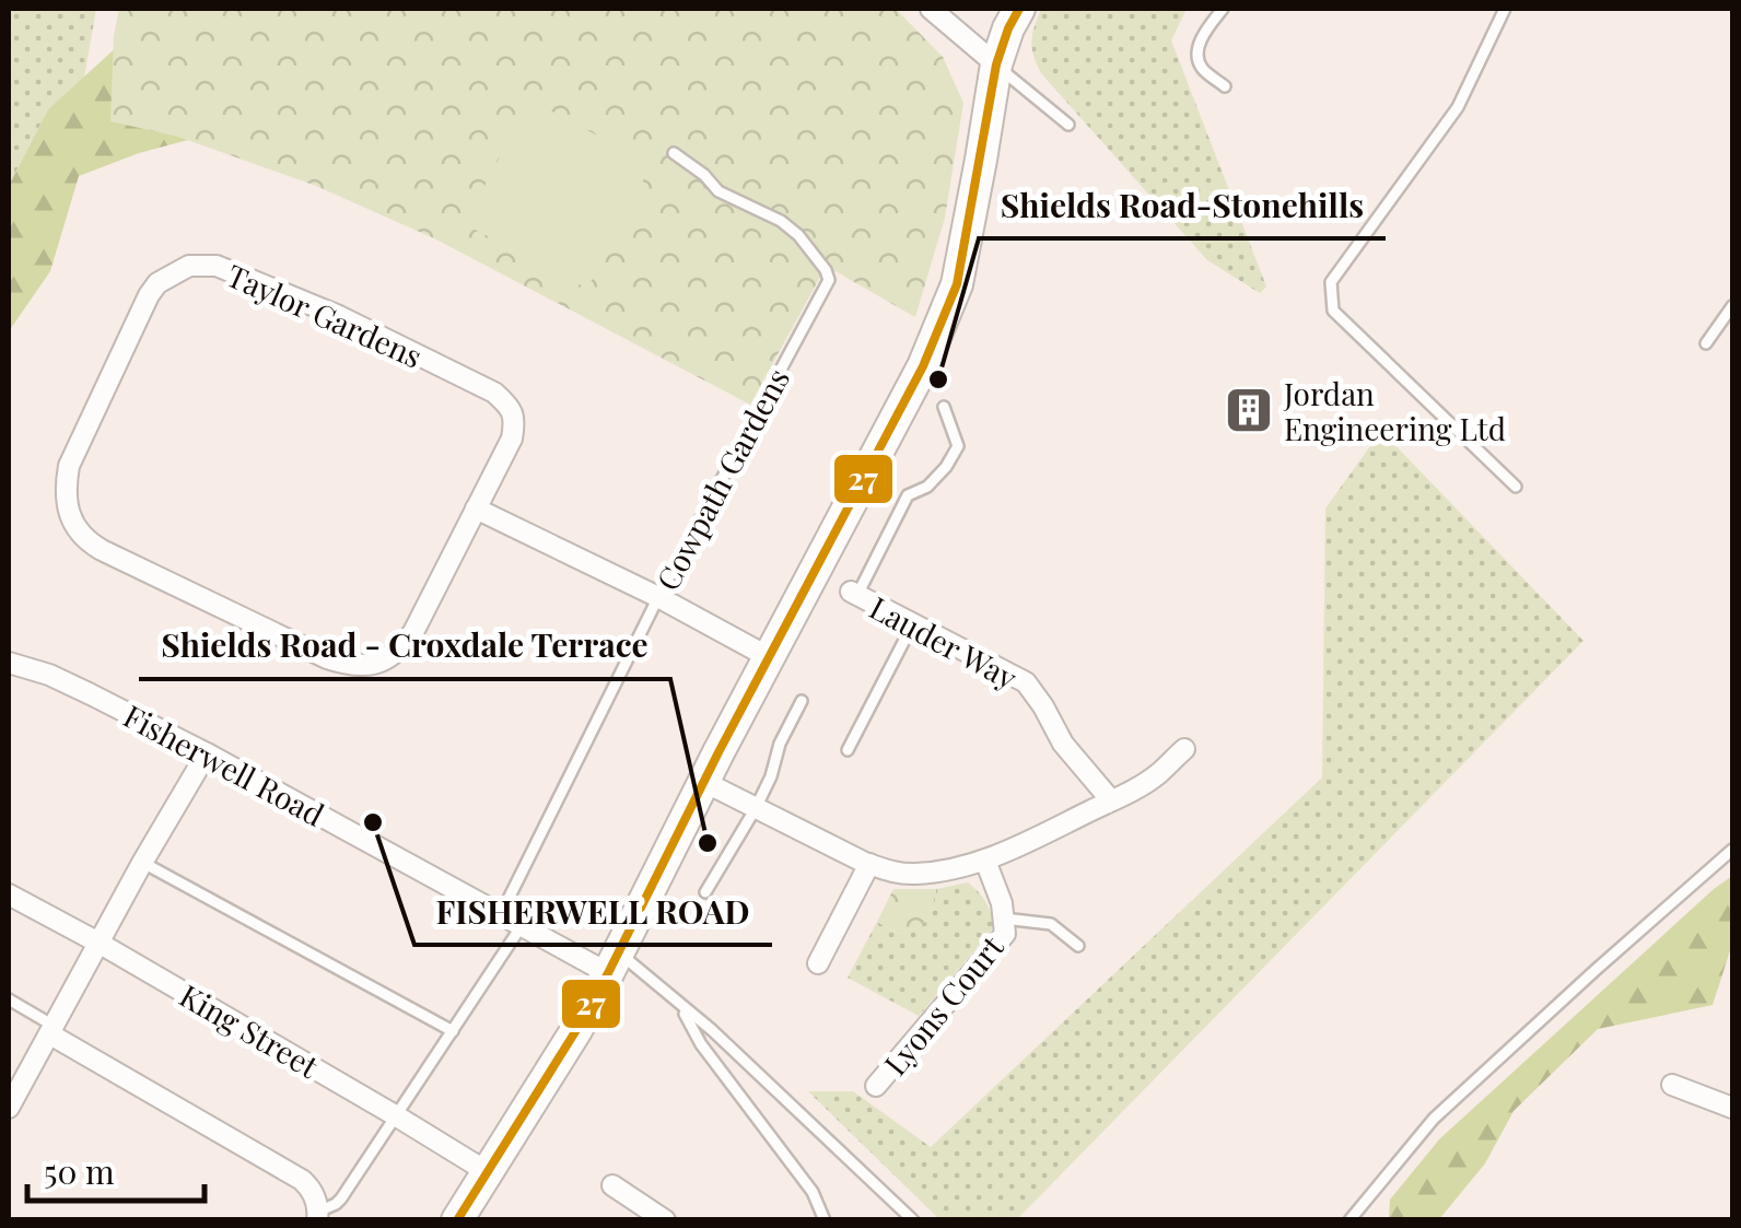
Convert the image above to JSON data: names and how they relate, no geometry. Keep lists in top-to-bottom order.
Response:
{
  "streets": {
    "street": [
      "Taylor Gardens",
      "Lauder Way",
      "Fisherwell Road",
      "Lyons Court",
      "King Street"
    ],
    "lane": ["Cowpath Gardens"]
  },
  "crossings": [
    ["Cowpath Gardens", "Fisherwell Road"]
  ],
  "places": {
    "other": ["Shields Road-Stonehills", "FISHERWELL ROAD", "Shields Road - Croxdale Terrace"],
    "building": ["Jordan Engineering Ltd"]
  },
  "lines": ["transit line 27"],
  "scale_bar": "50 m"
}
